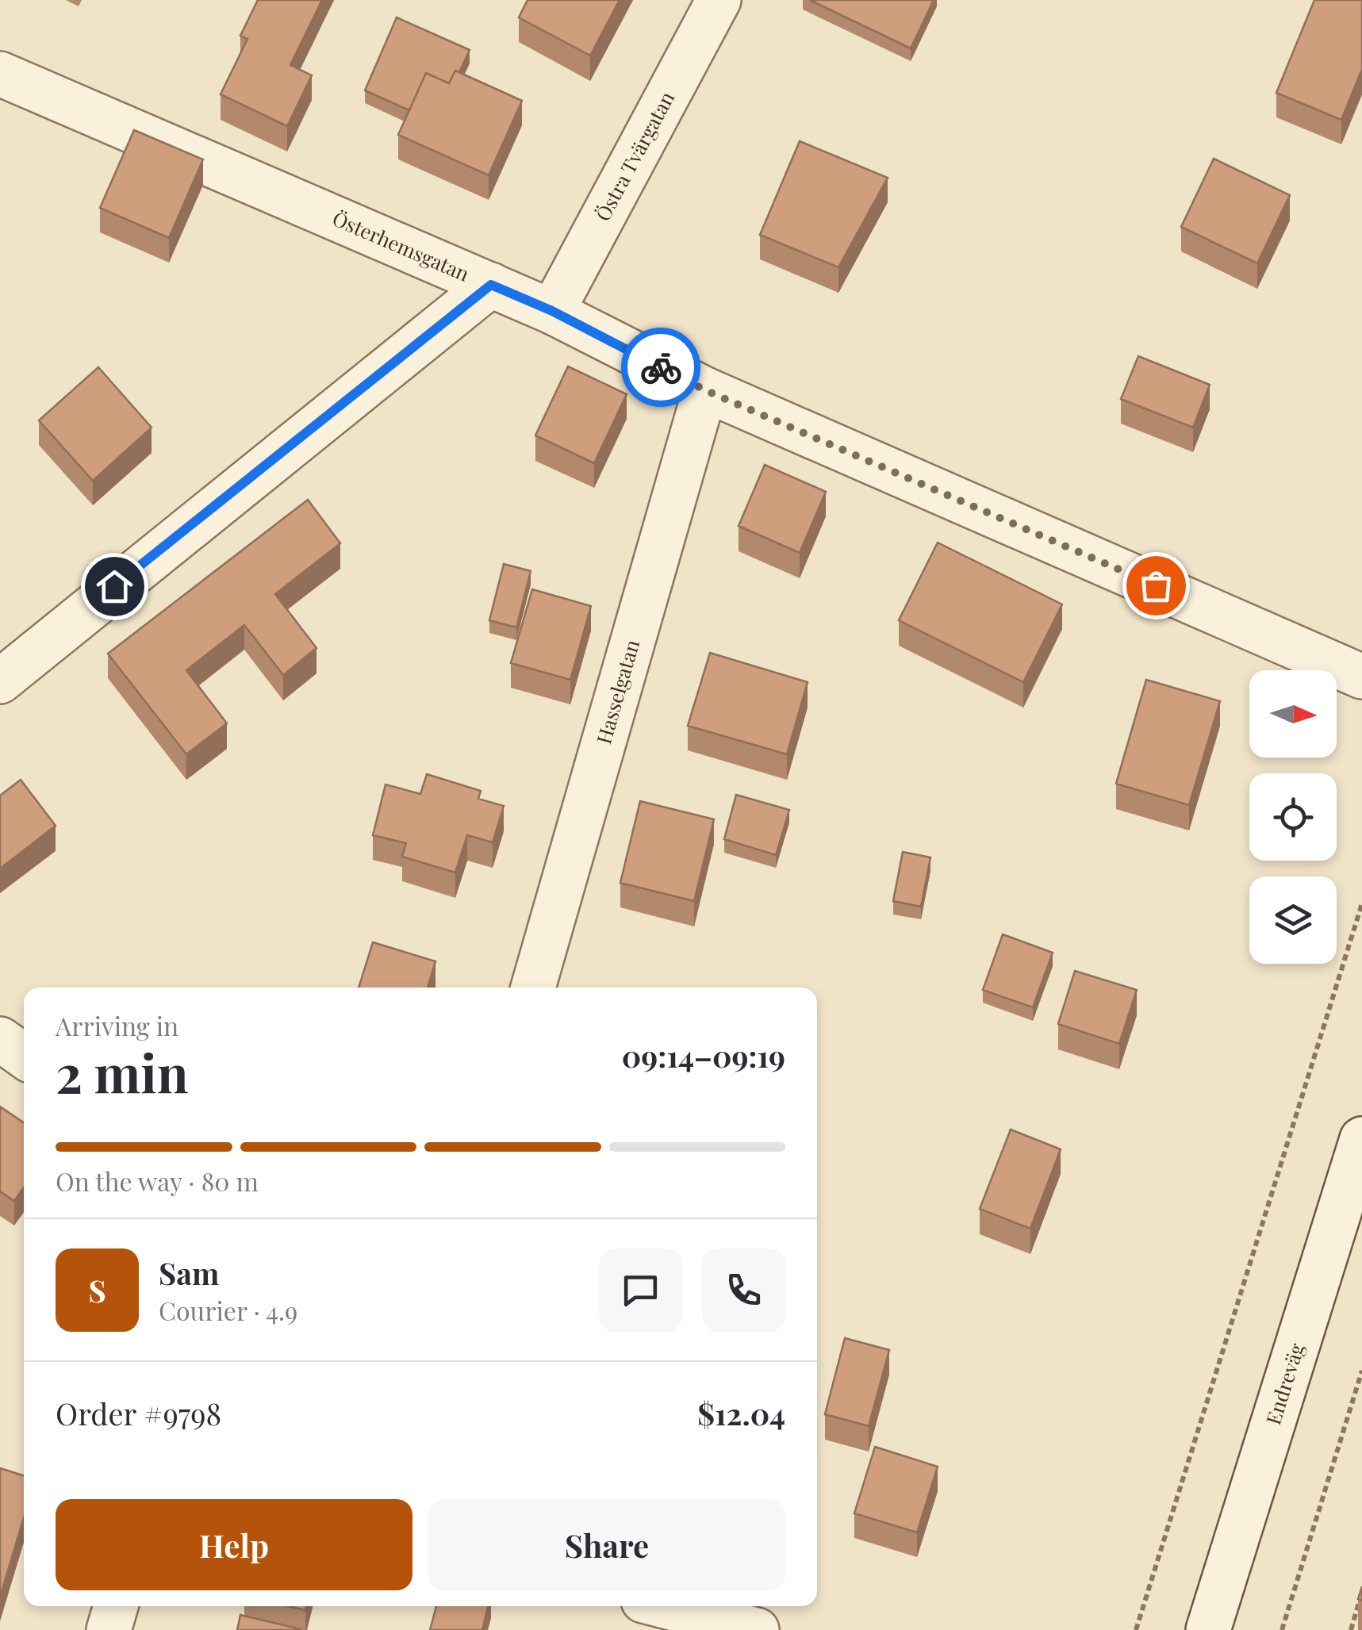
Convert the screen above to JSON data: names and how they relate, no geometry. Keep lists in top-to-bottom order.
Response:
{
  "streets": {
    "street": [
      "Östra Tvärgatan",
      "Österhemsgatan",
      "Hasselgatan",
      "Endreväg"
    ]
  },
  "crossings": [
    ["Östra Tvärgatan", "Österhemsgatan"],
    ["Österhemsgatan", "Hasselgatan"]
  ],
  "north": "right",
  "page": {
    "heading": ["2 min", "Arriving in", "09:14–09:19"],
    "panel": [
      "Sam",
      "Courier · 4.9",
      "Order #9798",
      "$12.04"
    ],
    "bar": "On the way · 80 m",
    "round": "S",
    "buttons": ["Help", "Share"]
  }
}
